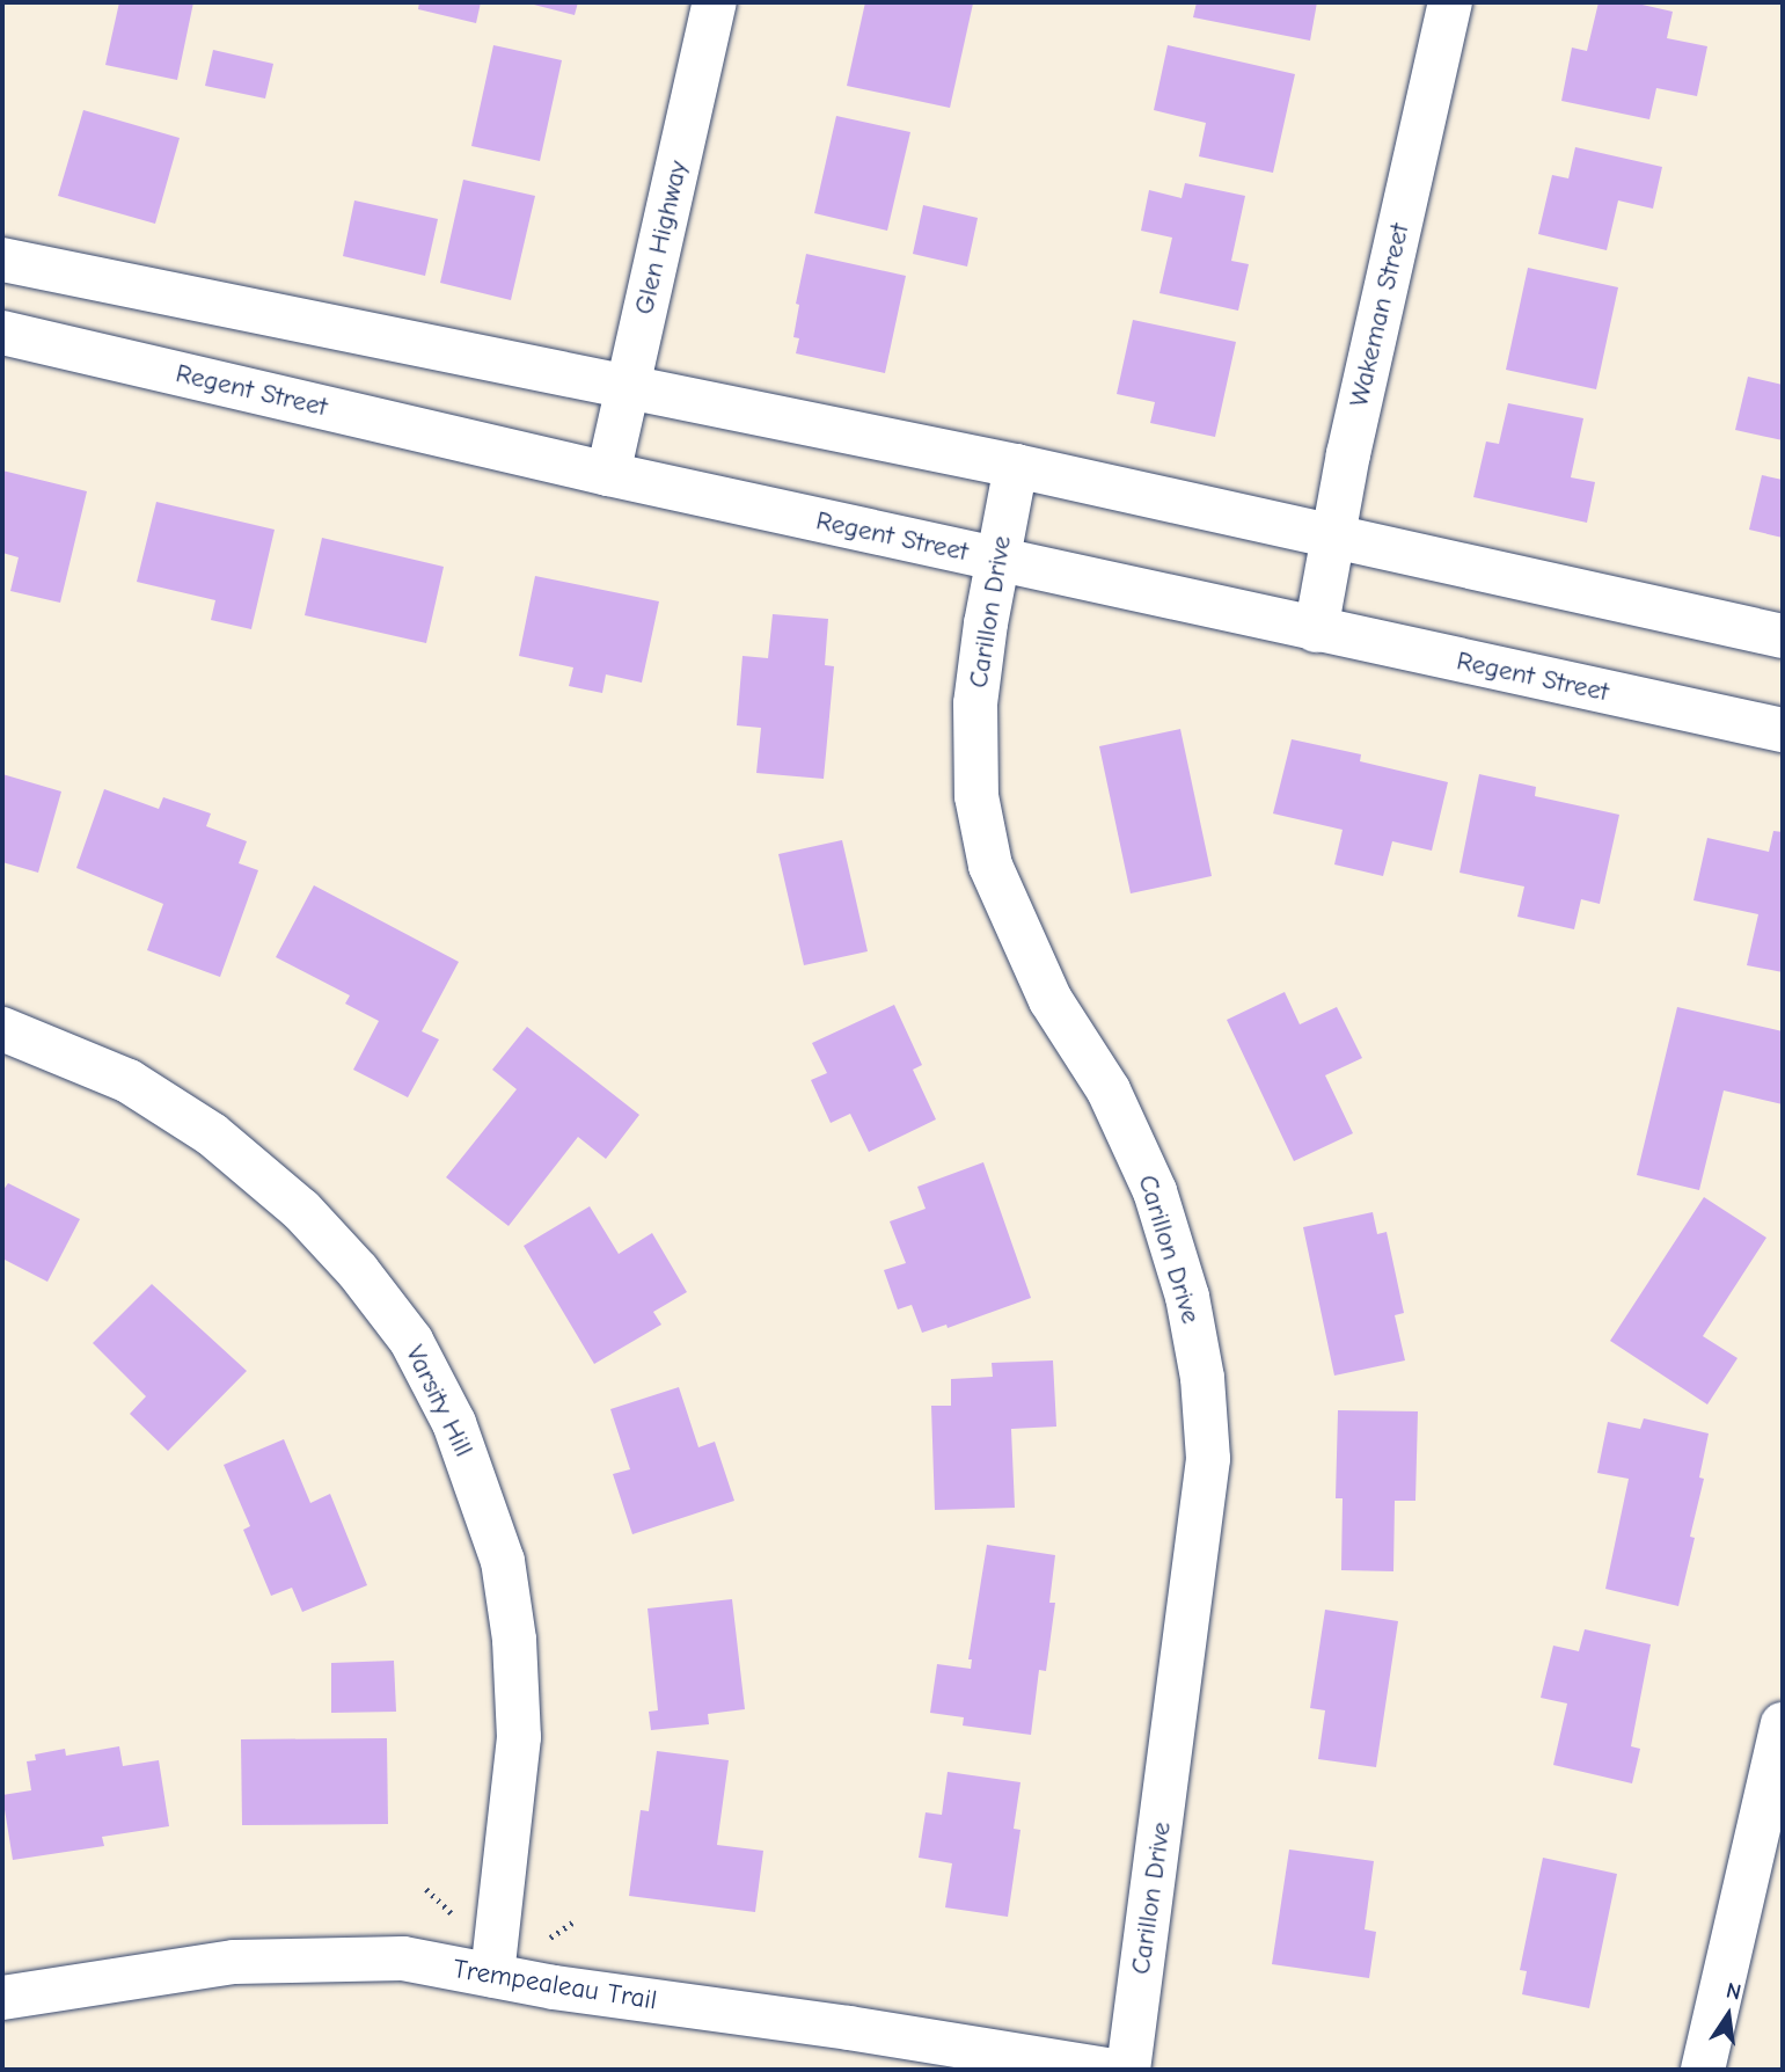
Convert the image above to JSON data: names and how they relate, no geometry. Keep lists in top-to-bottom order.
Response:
{
  "streets": {
    "street": [
      "Glen Highway",
      "Wakeman Street",
      "Regent Street",
      "Carillon Drive",
      "Varsity Hill",
      "Trempealeau Trail"
    ]
  },
  "crossings": [
    ["Glen Highway", "Regent Street"],
    ["Wakeman Street", "Regent Street"],
    ["Regent Street", "Carillon Drive"],
    ["Varsity Hill", "Trempealeau Trail"]
  ],
  "north": "top"
}
